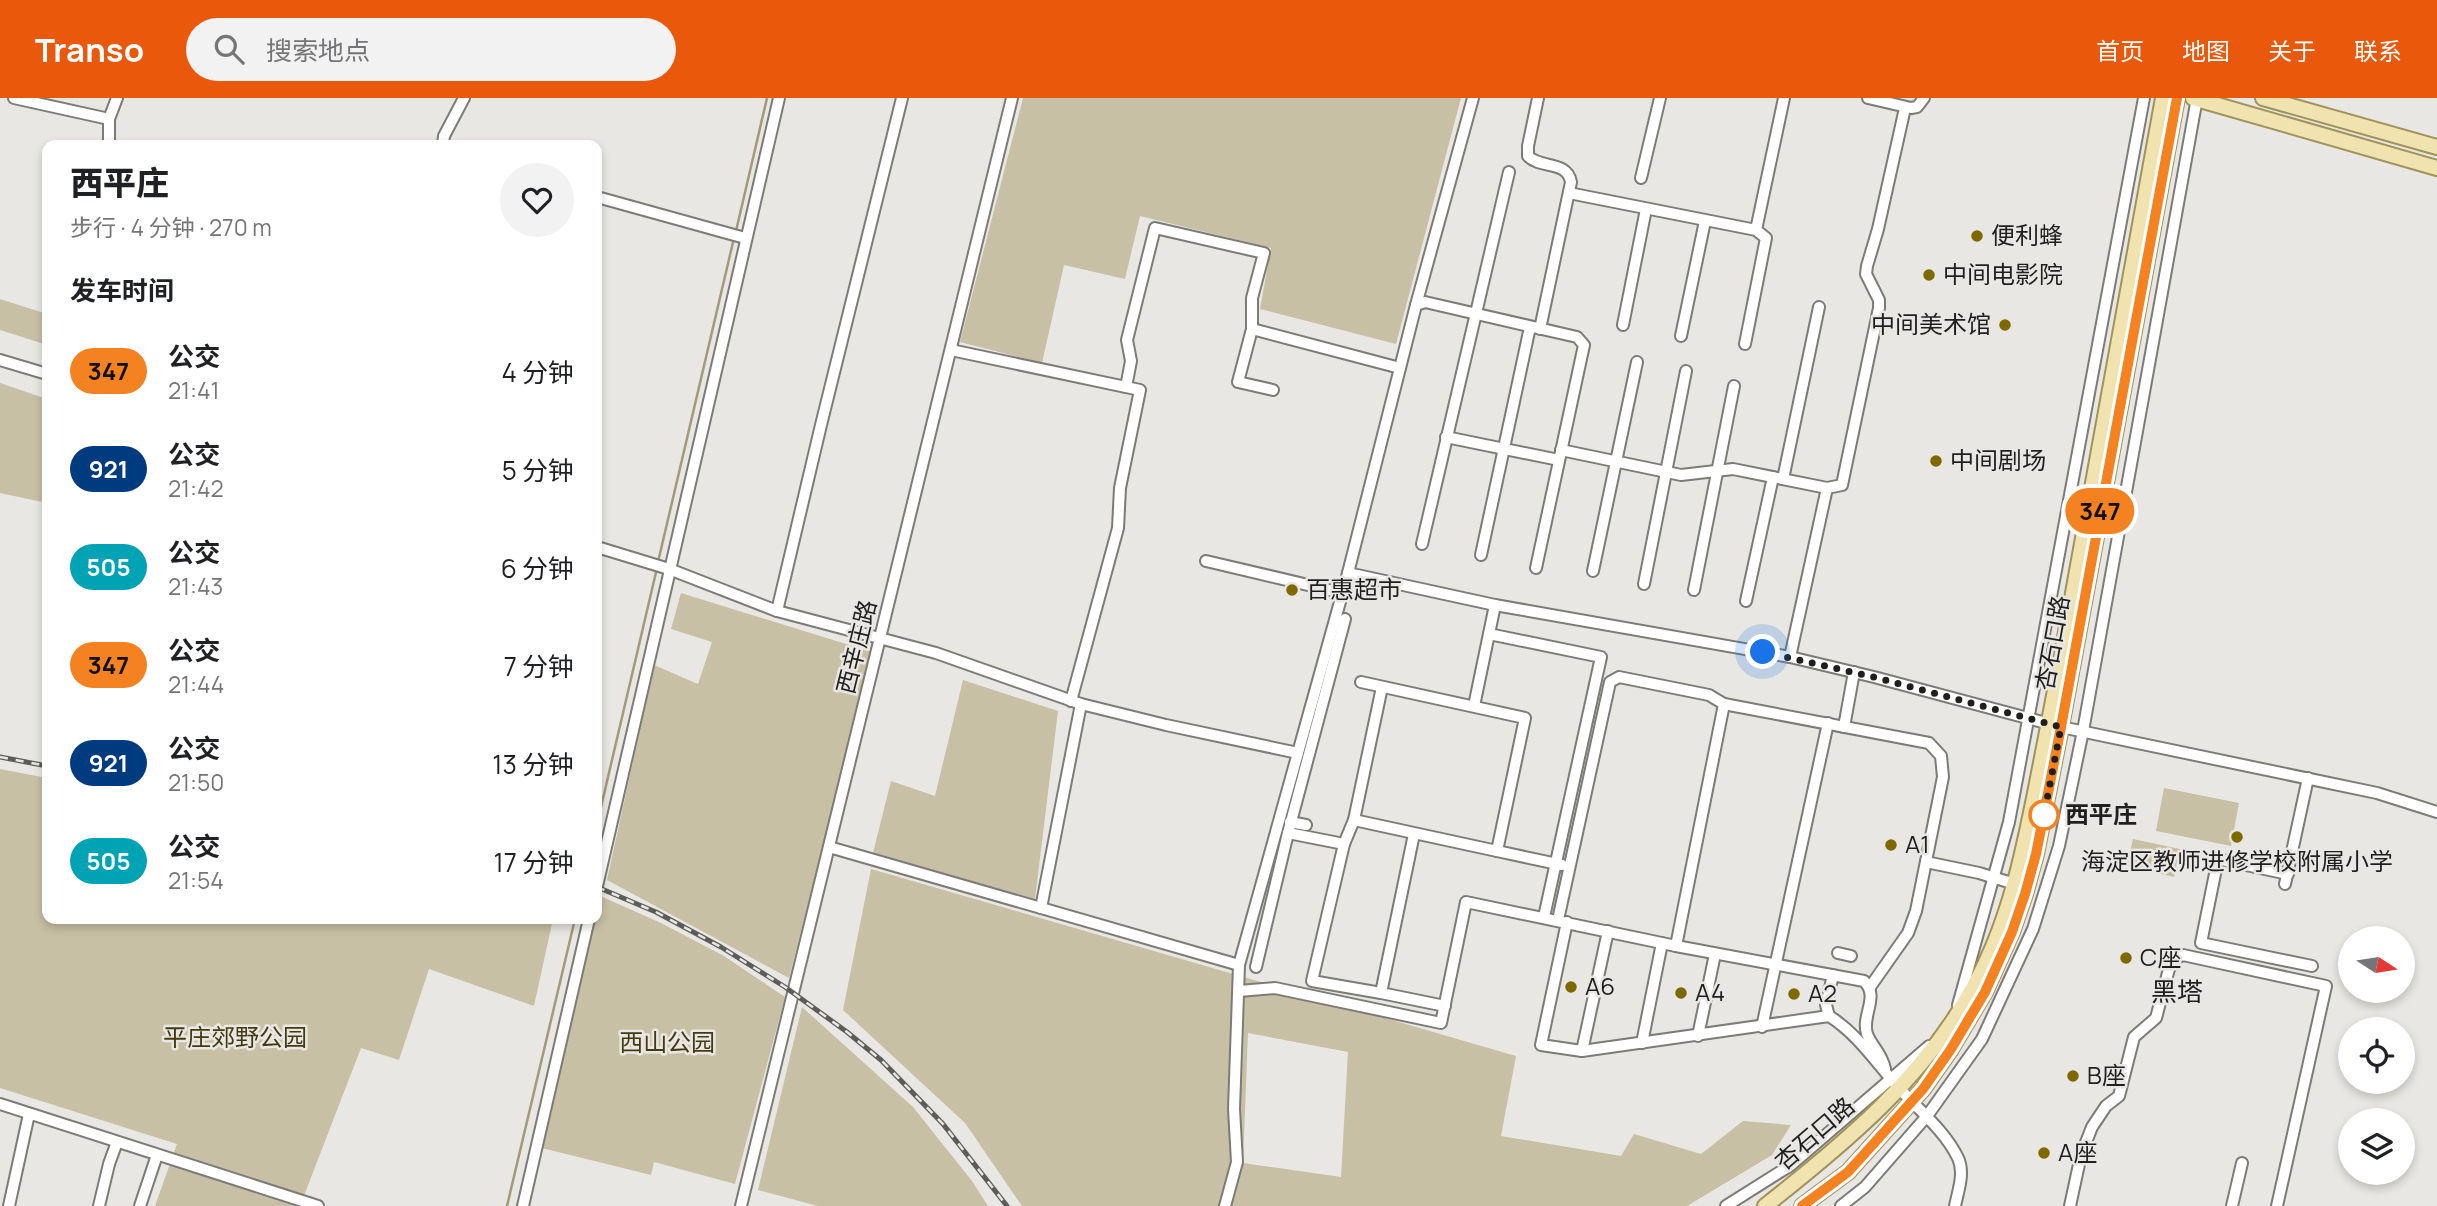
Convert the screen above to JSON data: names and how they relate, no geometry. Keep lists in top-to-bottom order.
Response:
{
  "streets": {
    "main road": ["杏石口路"],
    "street": ["西辛庄路"]
  },
  "districts": ["黑塔"],
  "parks": ["平庄郊野公园", "西山公园"],
  "places": [
    "便利蜂",
    "中间电影院",
    "中间美术馆",
    "中间剧场",
    "百惠超市",
    "西平庄",
    "海淀区教师进修学校附属小学",
    "A1",
    "C座",
    "A6",
    "A4",
    "A2",
    "B座",
    "A座"
  ],
  "lines": ["bus line 347"],
  "north": "right",
  "page": {
    "header": "Transo",
    "search": "搜索地点",
    "nav": [
      "首页",
      "地图",
      "关于",
      "联系"
    ],
    "on_map": "347",
    "heading": [
      ["西平庄", "步行 · 4 分钟 · 270 m"],
      "发车时间"
    ],
    "list": [
      {
        "mark": "347",
        "name": "公交",
        "note": "21:41",
        "value": "4 分钟"
      },
      {
        "mark": "921",
        "name": "公交",
        "note": "21:42",
        "value": "5 分钟"
      },
      {
        "mark": "505",
        "name": "公交",
        "note": "21:43",
        "value": "6 分钟"
      },
      {
        "mark": "347",
        "name": "公交",
        "note": "21:44",
        "value": "7 分钟"
      },
      {
        "mark": "921",
        "name": "公交",
        "note": "21:50",
        "value": "13 分钟"
      },
      {
        "mark": "505",
        "name": "公交",
        "note": "21:54",
        "value": "17 分钟"
      }
    ]
  }
}
